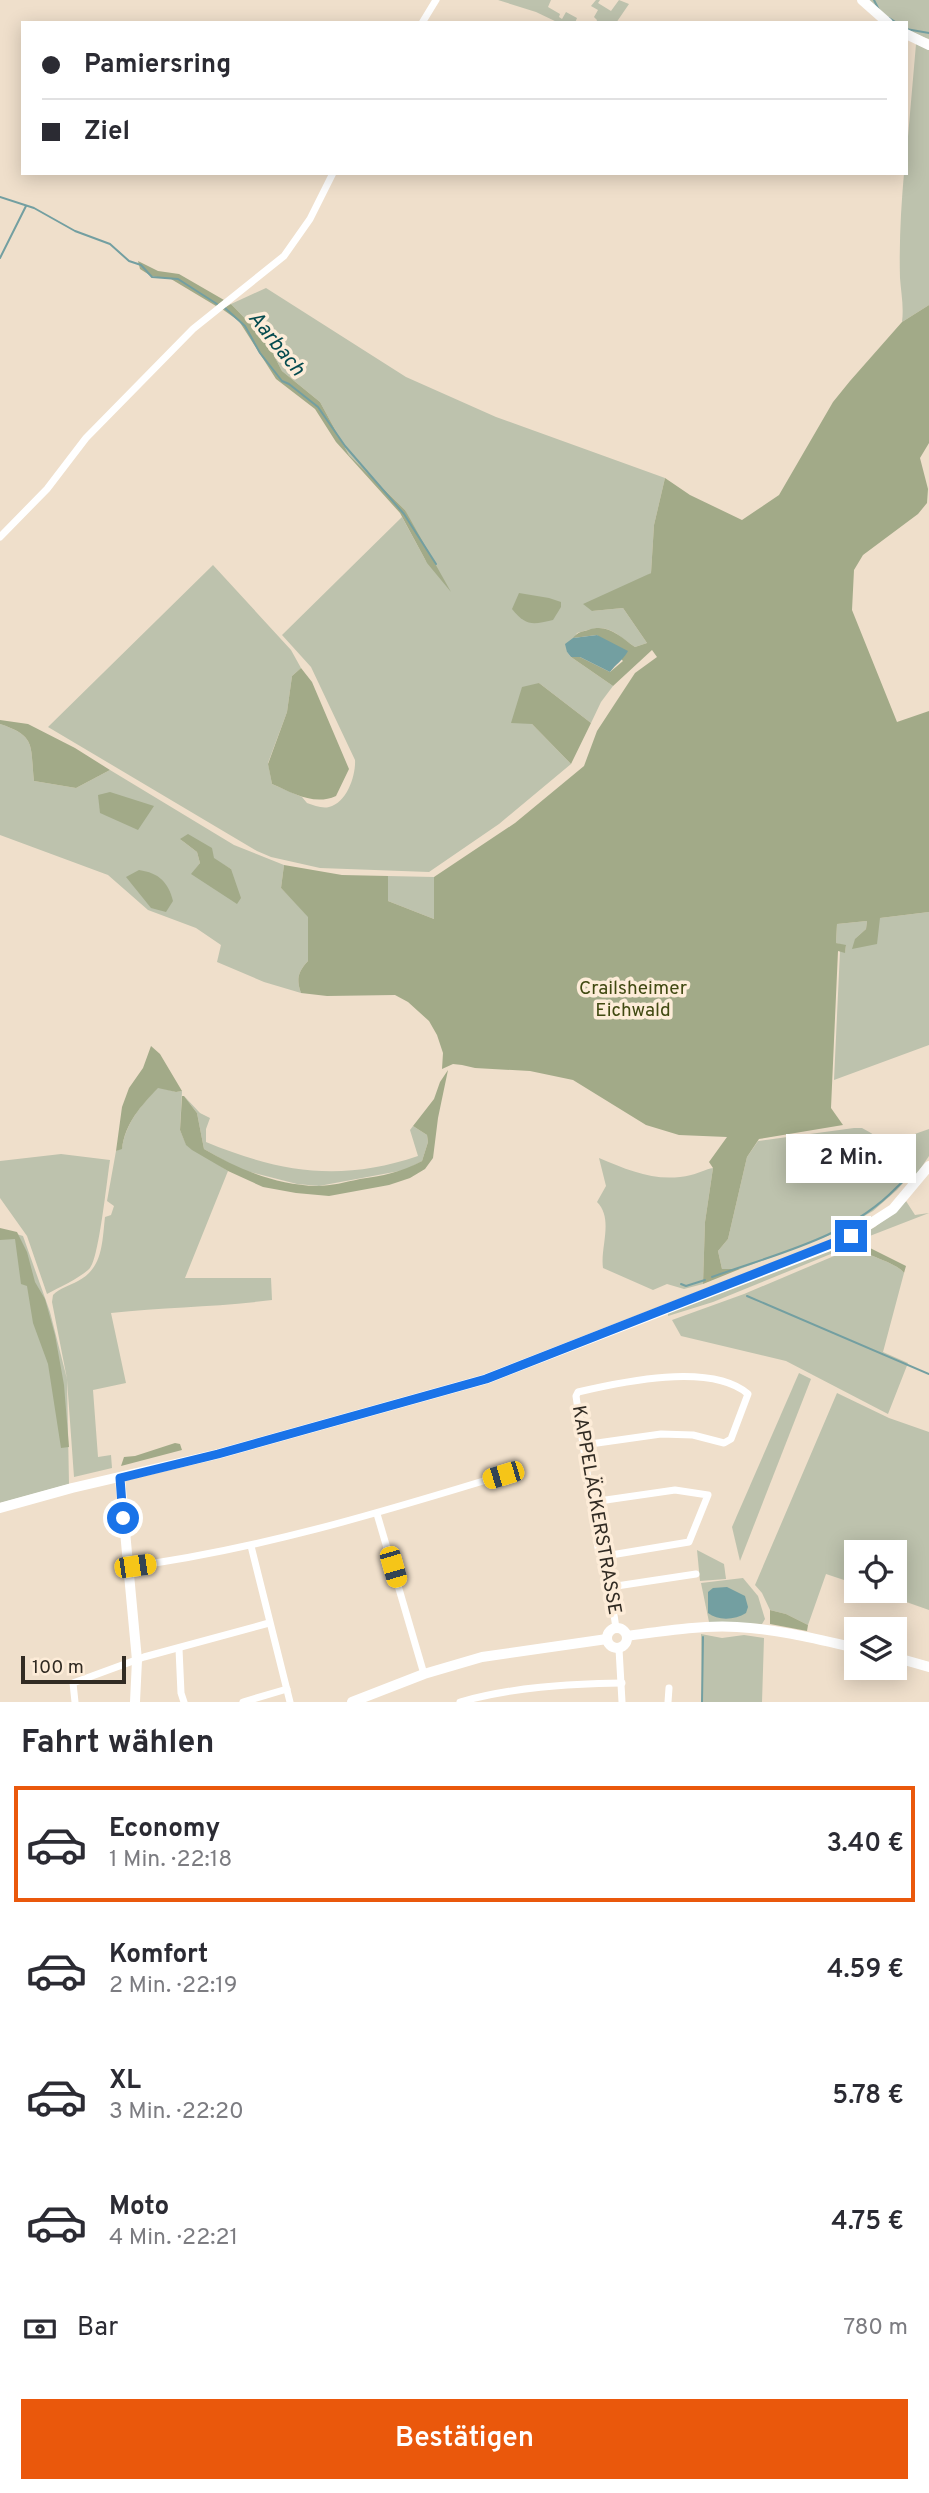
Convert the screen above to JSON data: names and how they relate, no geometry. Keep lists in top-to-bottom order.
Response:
{
  "streets": {
    "street": ["KAPPELÄCKERSTRASSE"]
  },
  "water": ["Aarbach"],
  "parks": ["Crailsheimer Eichwald"],
  "scale_bar": "100 m",
  "page": {
    "banner": ["Pamiersring", "Ziel"],
    "bubble": "2 Min.",
    "scale": "100 m",
    "heading": "Fahrt wählen",
    "list": [
      {
        "name": "Economy",
        "note": "1 Min. · 22:18",
        "value": "3.40 €"
      },
      {
        "name": "Komfort",
        "note": "2 Min. · 22:19",
        "value": "4.59 €"
      },
      {
        "name": "XL",
        "note": "3 Min. · 22:20",
        "value": "5.78 €"
      },
      {
        "name": "Moto",
        "note": "4 Min. · 22:21",
        "value": "4.75 €"
      }
    ],
    "pay": ["Bar", "780 m"],
    "buttons": "Bestätigen"
  }
}
